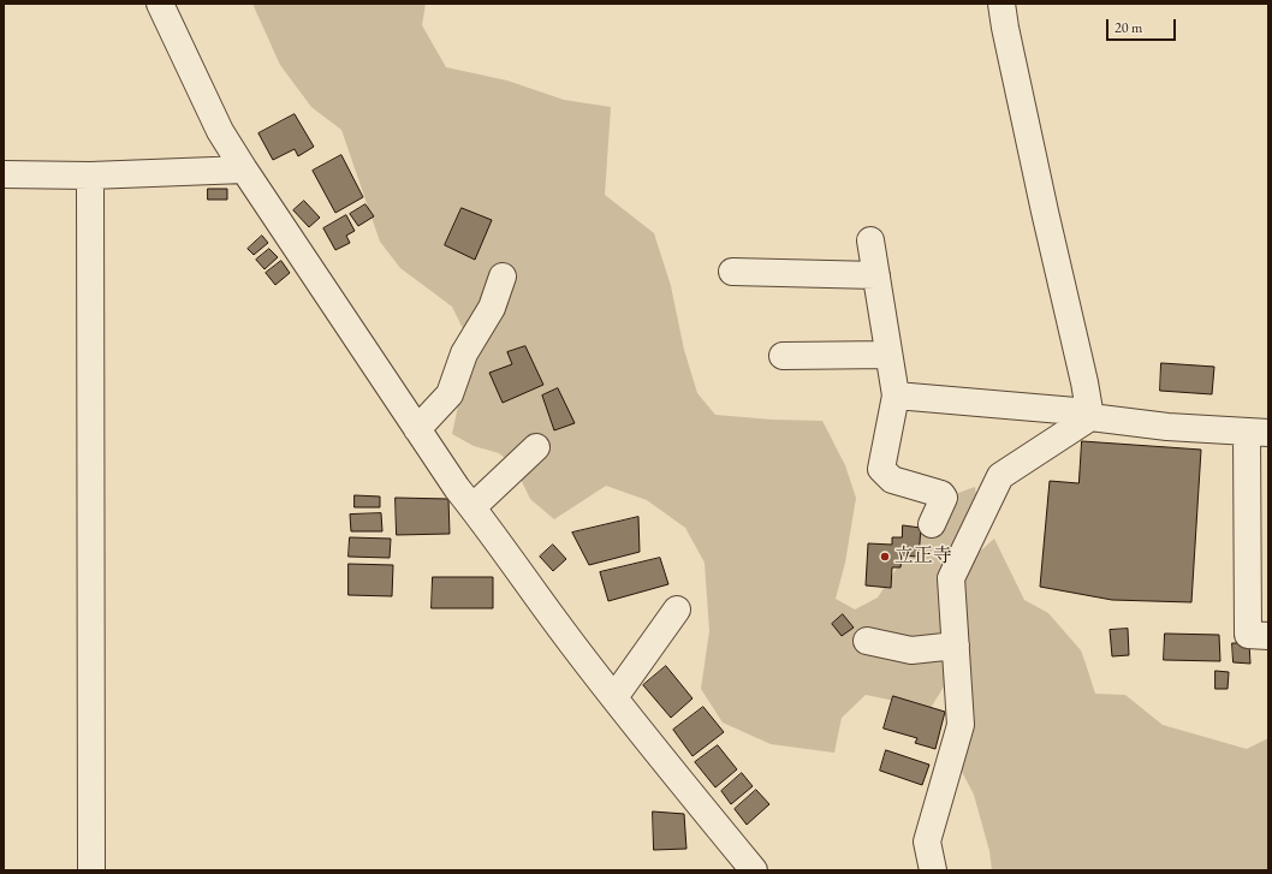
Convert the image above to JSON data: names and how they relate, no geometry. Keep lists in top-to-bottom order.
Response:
{
  "places": ["立正寺"],
  "scale_bar": "20 m"
}
